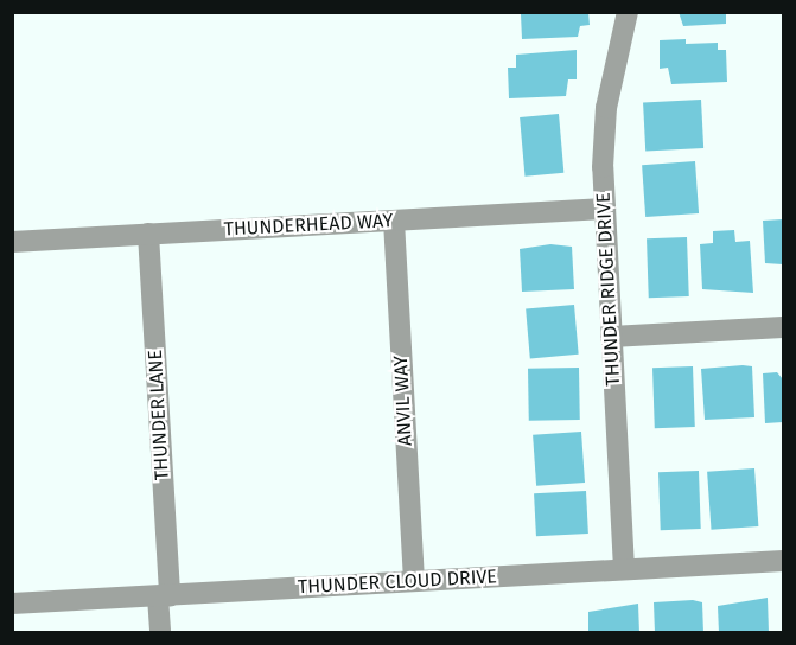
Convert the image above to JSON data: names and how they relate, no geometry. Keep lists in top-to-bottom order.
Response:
{
  "streets": {
    "street": [
      "THUNDERHEAD WAY",
      "THUNDER RIDGE DRIVE",
      "ANVIL WAY",
      "THUNDER LANE",
      "THUNDER CLOUD DRIVE"
    ]
  },
  "crossings": [
    ["THUNDERHEAD WAY", "THUNDER RIDGE DRIVE"],
    ["THUNDERHEAD WAY", "ANVIL WAY"],
    ["THUNDERHEAD WAY", "THUNDER LANE"],
    ["THUNDER RIDGE DRIVE", "THUNDER CLOUD DRIVE"],
    ["ANVIL WAY", "THUNDER CLOUD DRIVE"],
    ["THUNDER LANE", "THUNDER CLOUD DRIVE"]
  ]
}
